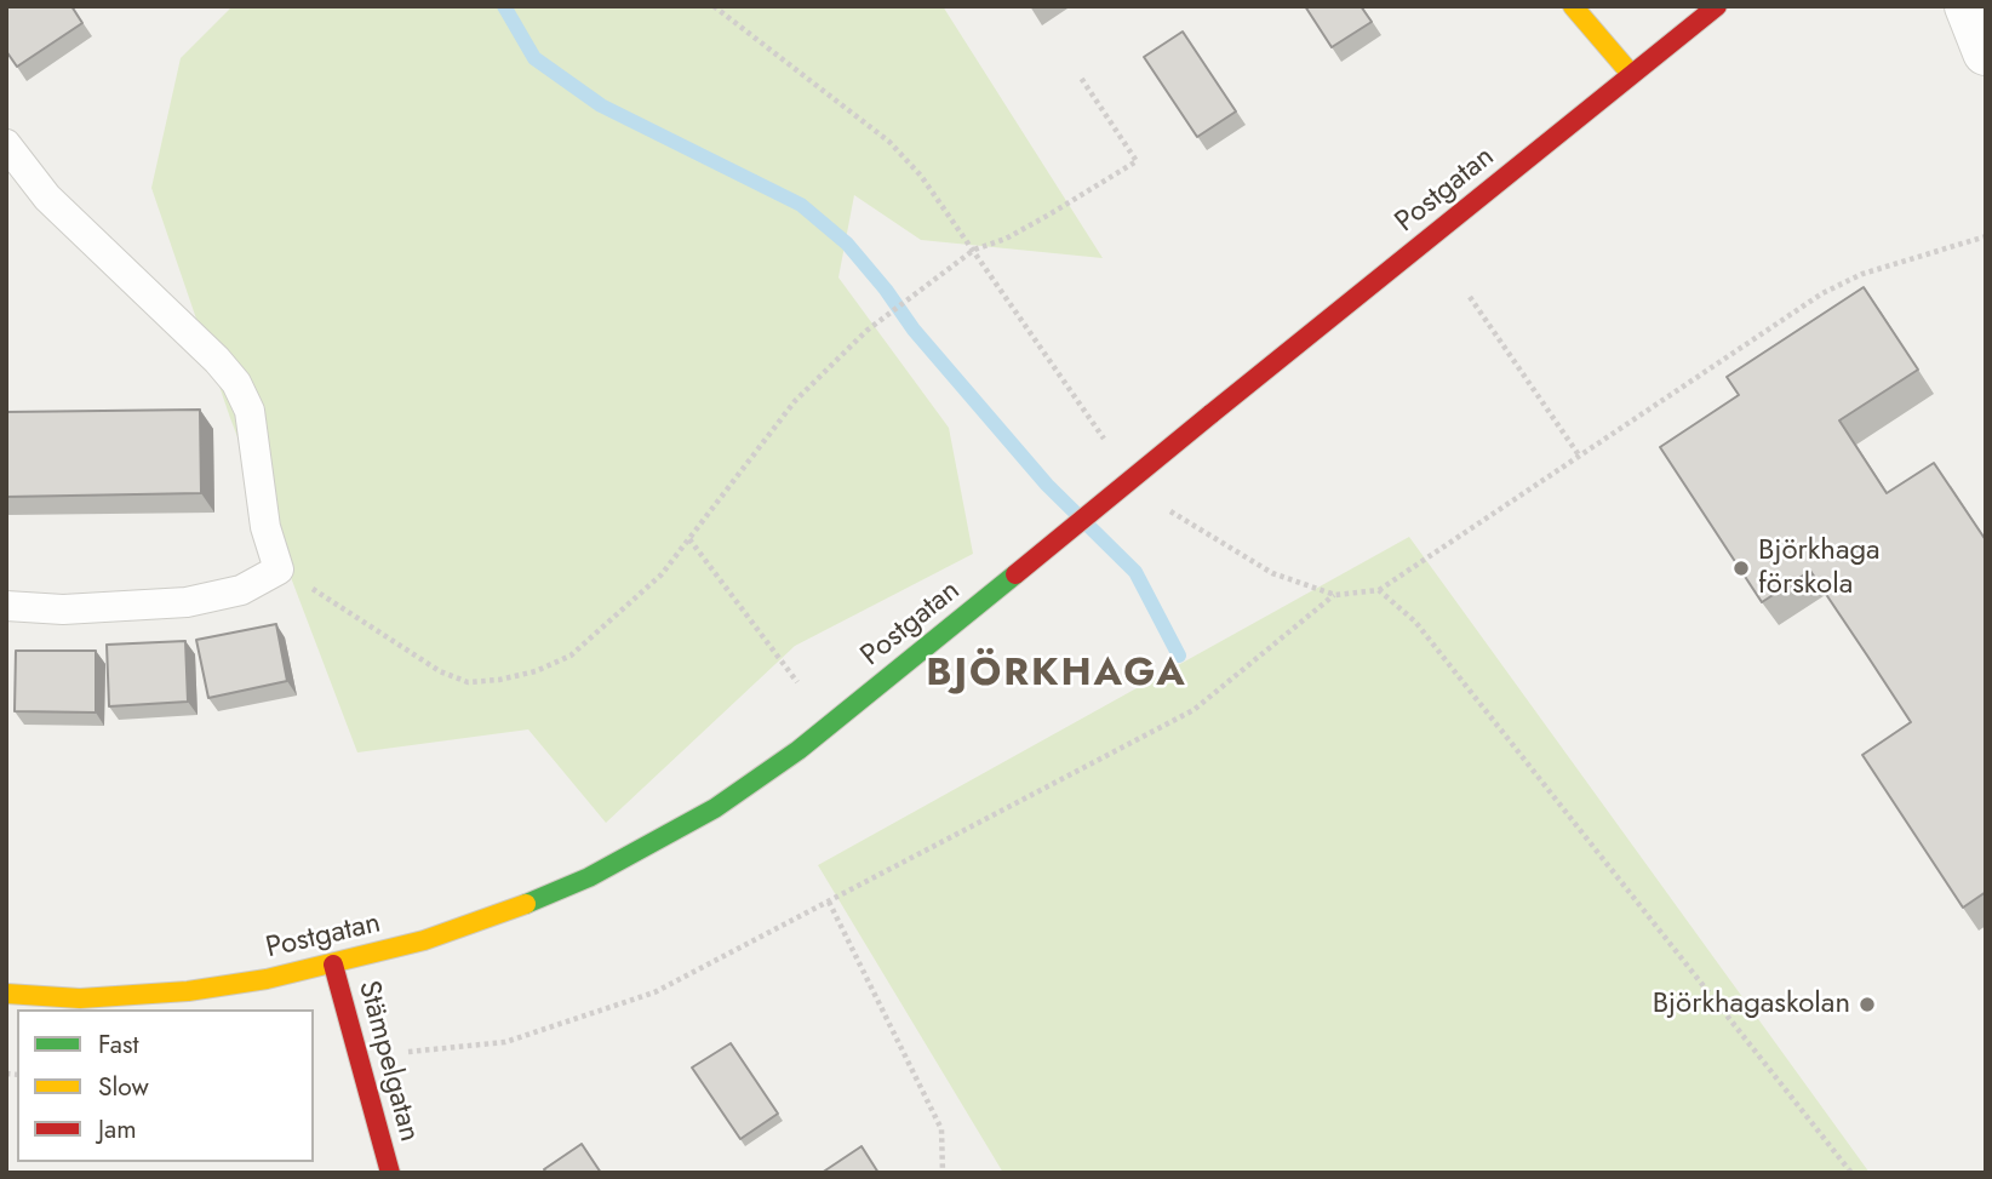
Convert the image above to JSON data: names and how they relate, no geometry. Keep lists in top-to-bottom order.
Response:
{
  "streets": {
    "street": ["Postgatan", "Stämpelgatan"]
  },
  "crossings": [
    ["Postgatan", "Stämpelgatan"]
  ],
  "districts": ["BJÖRKHAGA"],
  "places": ["Björkhaga förskola", "Björkhagaskolan"],
  "legend": ["Fast", "Slow", "Jam"]
}
